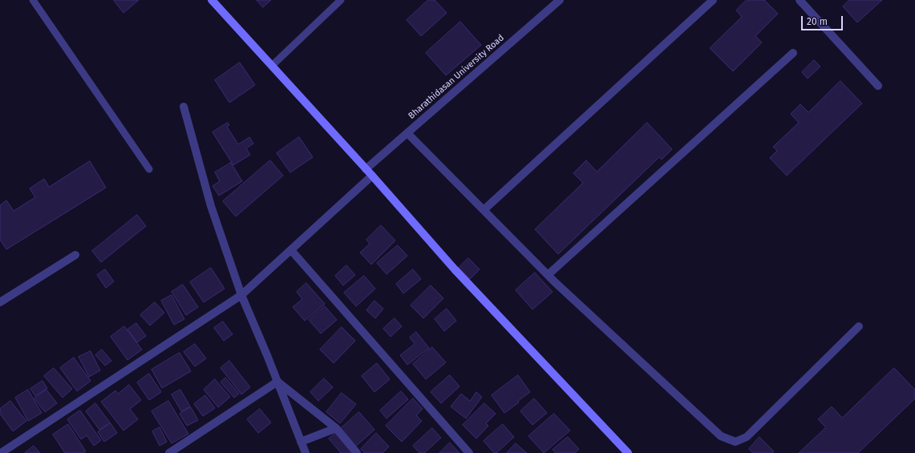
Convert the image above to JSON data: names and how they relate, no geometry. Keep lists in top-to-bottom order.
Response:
{
  "streets": {
    "street": ["Bharathidasan University Road"]
  },
  "scale_bar": "20 m"
}
